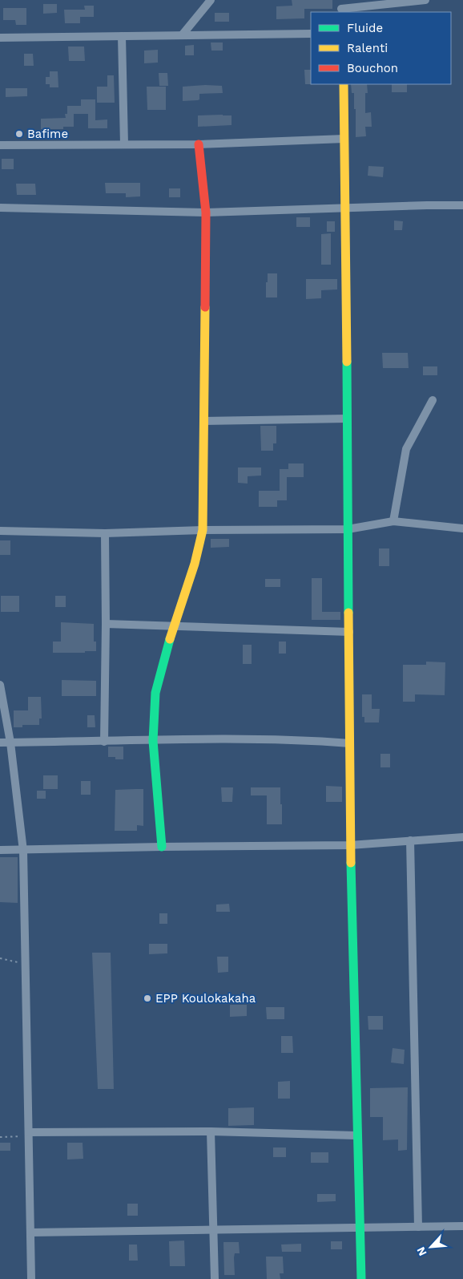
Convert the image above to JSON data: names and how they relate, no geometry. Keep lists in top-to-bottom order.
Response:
{
  "places": ["Bafime", "EPP Koulokakaha"],
  "legend": ["Fluide", "Ralenti", "Bouchon"],
  "north": "bottom left"
}
